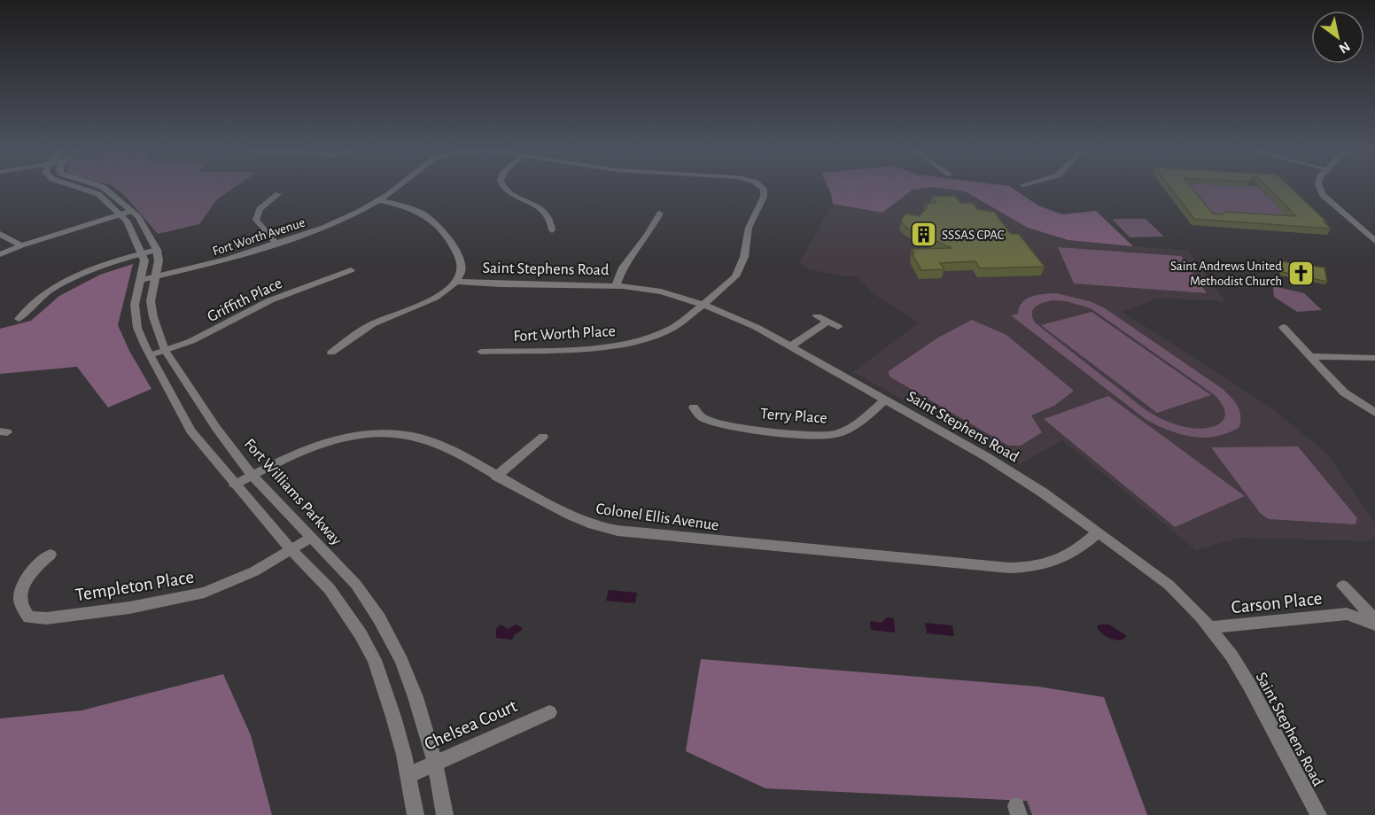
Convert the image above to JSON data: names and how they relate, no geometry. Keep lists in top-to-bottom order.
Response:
{
  "streets": {
    "street": [
      "Fort Worth Avenue",
      "Saint Stephens Road",
      "Griffith Place",
      "Fort Worth Place",
      "Terry Place",
      "Fort Williams Parkway",
      "Colonel Ellis Avenue",
      "Templeton Place",
      "Carson Place",
      "Chelsea Court"
    ]
  },
  "crossings": [
    ["Fort Worth Avenue", "Saint Stephens Road"],
    ["Fort Worth Avenue", "Fort Worth Place"],
    ["Fort Worth Avenue", "Fort Williams Parkway"],
    ["Saint Stephens Road", "Fort Worth Place"],
    ["Saint Stephens Road", "Terry Place"],
    ["Saint Stephens Road", "Colonel Ellis Avenue"],
    ["Saint Stephens Road", "Carson Place"],
    ["Griffith Place", "Fort Williams Parkway"],
    ["Fort Williams Parkway", "Colonel Ellis Avenue"],
    ["Fort Williams Parkway", "Templeton Place"],
    ["Fort Williams Parkway", "Chelsea Court"]
  ],
  "places": {
    "building": ["SSSAS CPAC"],
    "church": ["Saint Andrews United Methodist Church"]
  },
  "north": "bottom right"
}
